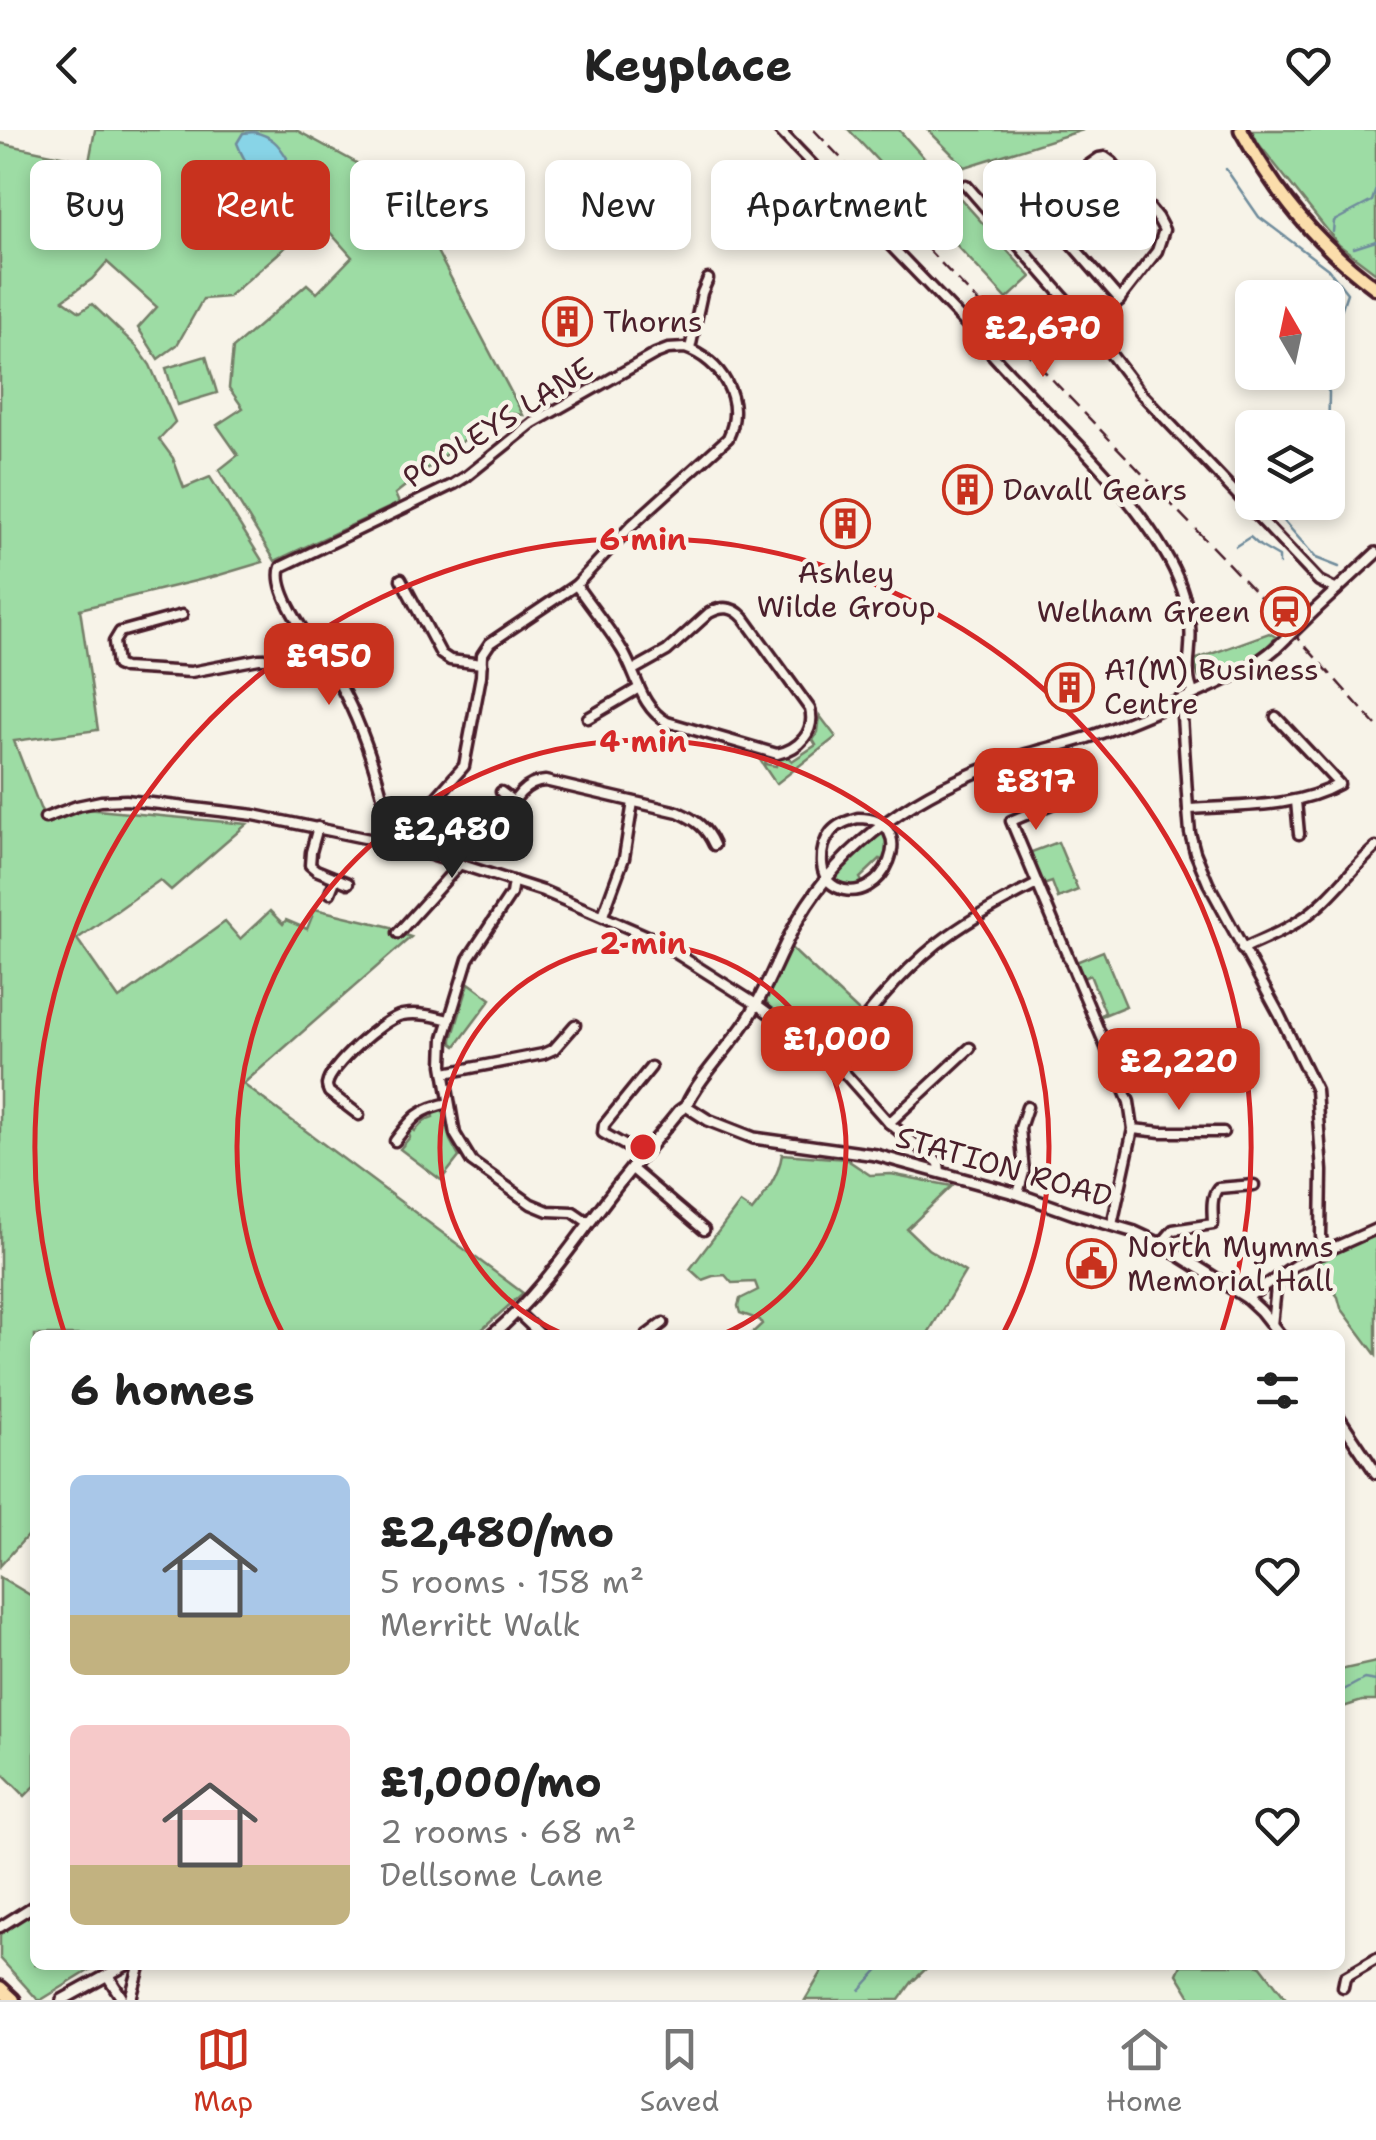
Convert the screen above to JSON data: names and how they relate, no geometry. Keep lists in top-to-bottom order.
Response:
{
  "streets": {
    "street": ["POOLEYS LANE", "STATION ROAD"]
  },
  "places": {
    "building": [
      "Thorns",
      "Davall Gears",
      "Ashley Wilde Group",
      "A1(M) Business Centre"
    ],
    "station": ["Welham Green"],
    "public building": ["North Mymms Memorial Hall"]
  },
  "north": "top",
  "page": {
    "header": "Keyplace",
    "chip": [
      "Buy",
      "Rent",
      "Filters",
      "New",
      "Apartment",
      "House"
    ],
    "price": [
      "£2,670",
      "£950",
      "£817",
      "£2,480",
      "£1,000",
      "£2,220"
    ],
    "heading": "6 homes",
    "list": [
      {
        "name": "£2,480/mo",
        "note": "5 rooms · 158 m² · Merritt Walk"
      },
      {
        "name": "£1,000/mo",
        "note": "2 rooms · 68 m² · Dellsome Lane"
      }
    ],
    "tabs": ["Map", "Saved", "Home"]
  },
  "rings": ["6 min", "4 min", "2 min"]
}
